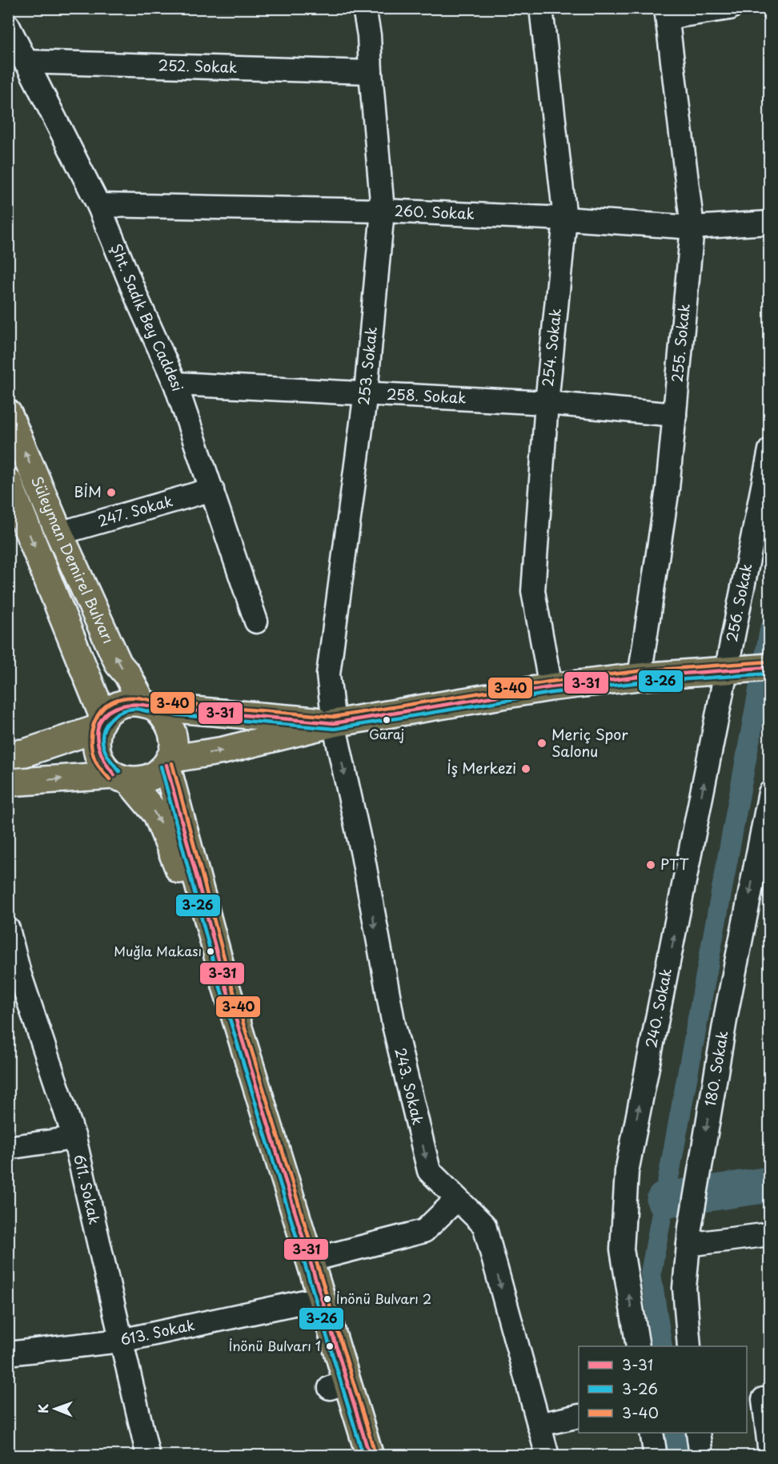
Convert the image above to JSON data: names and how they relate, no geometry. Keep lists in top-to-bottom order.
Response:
{
  "streets": {
    "main road": ["Süleyman Demirel Bulvarı"],
    "street": [
      "252. Sokak",
      "260. Sokak",
      "Şht. Sadık Bey Caddesi",
      "255. Sokak",
      "254. Sokak",
      "253. Sokak",
      "258. Sokak",
      "247. Sokak",
      "256. Sokak",
      "240. Sokak",
      "180. Sokak",
      "243. Sokak",
      "611. Sokak",
      "613. Sokak"
    ]
  },
  "crossings": [
    ["252. Sokak", "Şht. Sadık Bey Caddesi"],
    ["252. Sokak", "253. Sokak"],
    ["260. Sokak", "Şht. Sadık Bey Caddesi"],
    ["260. Sokak", "255. Sokak"],
    ["260. Sokak", "254. Sokak"],
    ["260. Sokak", "253. Sokak"],
    ["Şht. Sadık Bey Caddesi", "258. Sokak"],
    ["Şht. Sadık Bey Caddesi", "247. Sokak"],
    ["255. Sokak", "258. Sokak"],
    ["254. Sokak", "258. Sokak"],
    ["253. Sokak", "258. Sokak"],
    ["253. Sokak", "243. Sokak"],
    ["247. Sokak", "Süleyman Demirel Bulvarı"],
    ["256. Sokak", "240. Sokak"],
    ["611. Sokak", "613. Sokak"]
  ],
  "one_way": ["240. Sokak", "180. Sokak", "243. Sokak"],
  "places": [
    "BİM",
    "Garaj",
    "Meriç Spor Salonu",
    "İş Merkezi",
    "PTT",
    "Muğla Makası",
    "İnönü Bulvarı 2",
    "İnönü Bulvarı 1"
  ],
  "lines": ["transit line 3-40", "transit line 3-31", "transit line 3-26"],
  "legend": ["3-31", "3-26", "3-40"],
  "north": "left"
}
